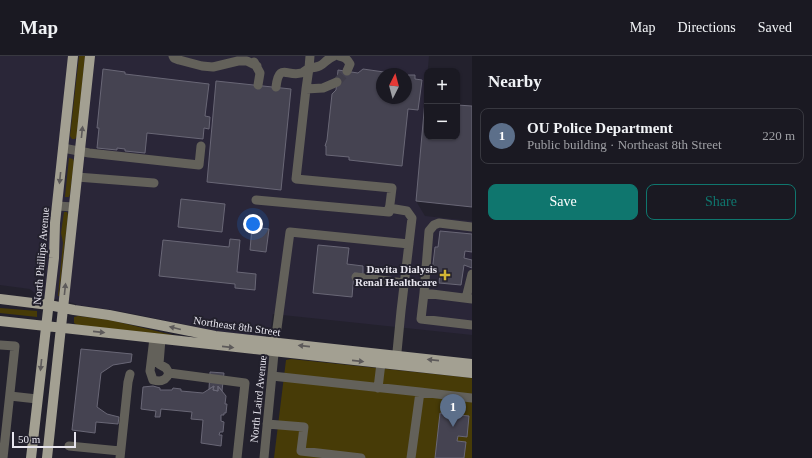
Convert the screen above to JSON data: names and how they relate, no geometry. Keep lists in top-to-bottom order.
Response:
{
  "streets": {
    "main road": ["North Phillips Avenue", "Northeast 8th Street"],
    "street": ["North Laird Avenue"]
  },
  "crossings": [
    ["North Phillips Avenue", "Northeast 8th Street"],
    ["Northeast 8th Street", "North Laird Avenue"]
  ],
  "places": {
    "health": ["Davita Dialysis Renal Healthcare"]
  },
  "scale_bar": "50 m",
  "north": "top",
  "page": {
    "header": "Map",
    "nav": ["Map", "Directions", "Saved"],
    "heading": "Nearby",
    "map_buttons": ["+", "−"],
    "list": [
      {
        "mark": "1",
        "name": "OU Police Department",
        "note": "Public building · Northeast 8th Street",
        "value": "220 m"
      }
    ],
    "buttons": ["Save", "Share"],
    "pins": "1",
    "scale": "50 m"
  }
}
